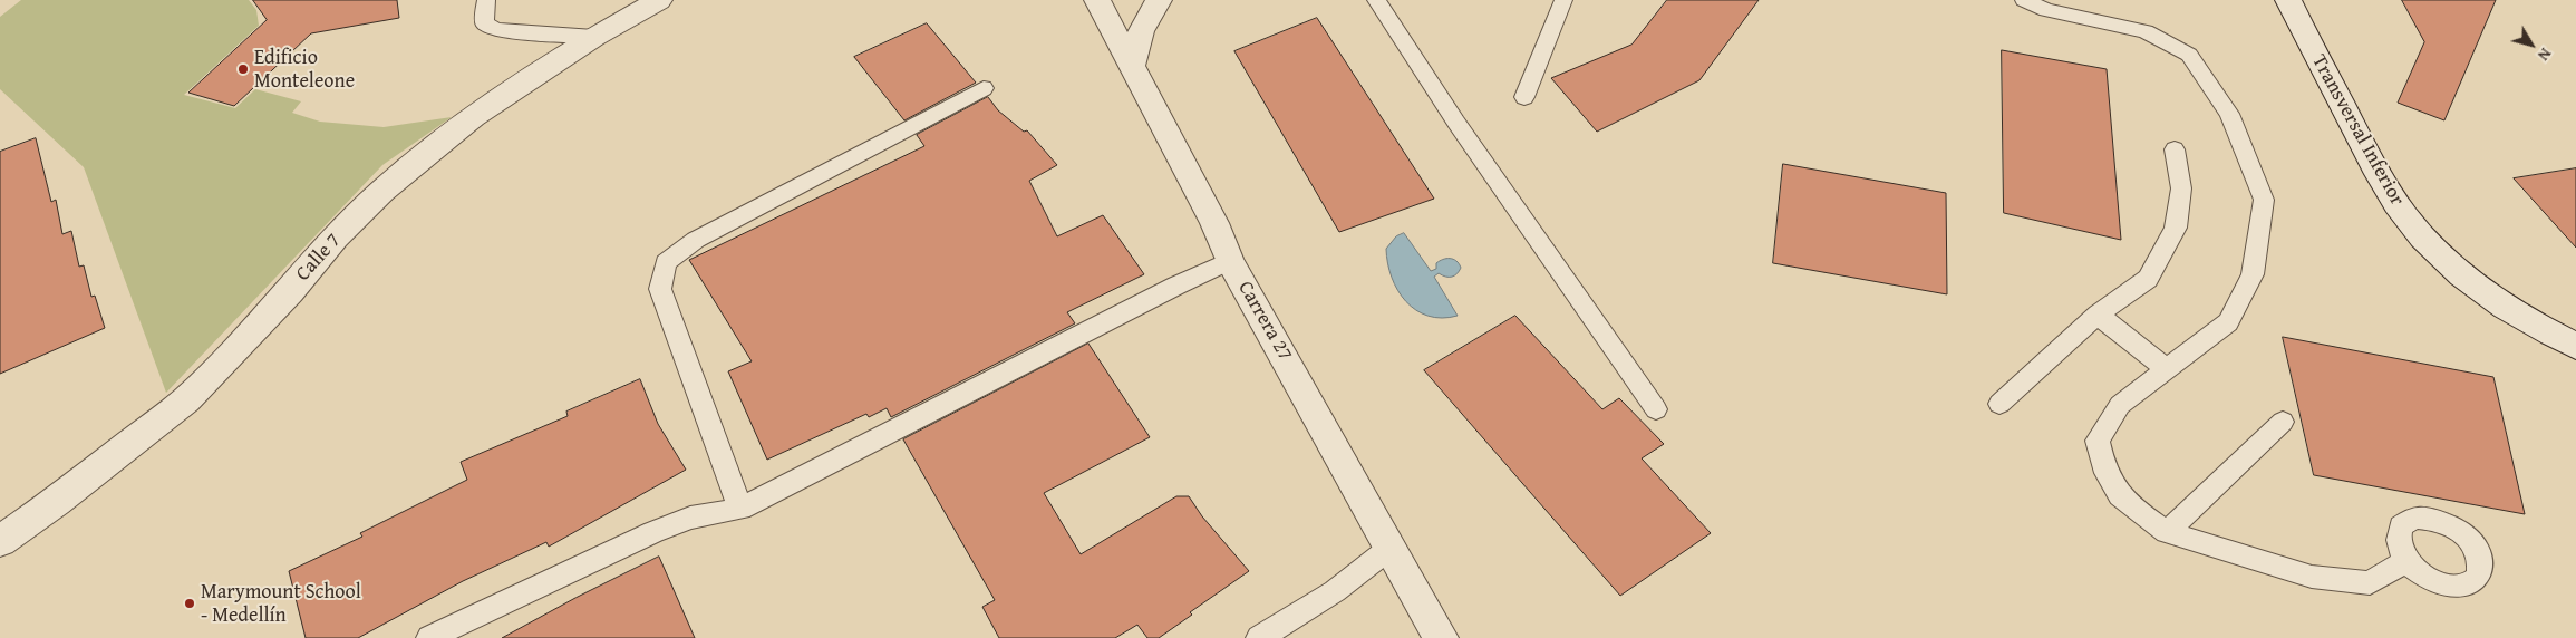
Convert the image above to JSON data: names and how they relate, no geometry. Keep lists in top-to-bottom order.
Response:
{
  "streets": {
    "street": ["Transversal Inferior", "Calle 7", "Carrera 27"]
  },
  "places": ["Edificio Monteleone", "Marymount School - Medellín"],
  "north": "bottom right"
}
